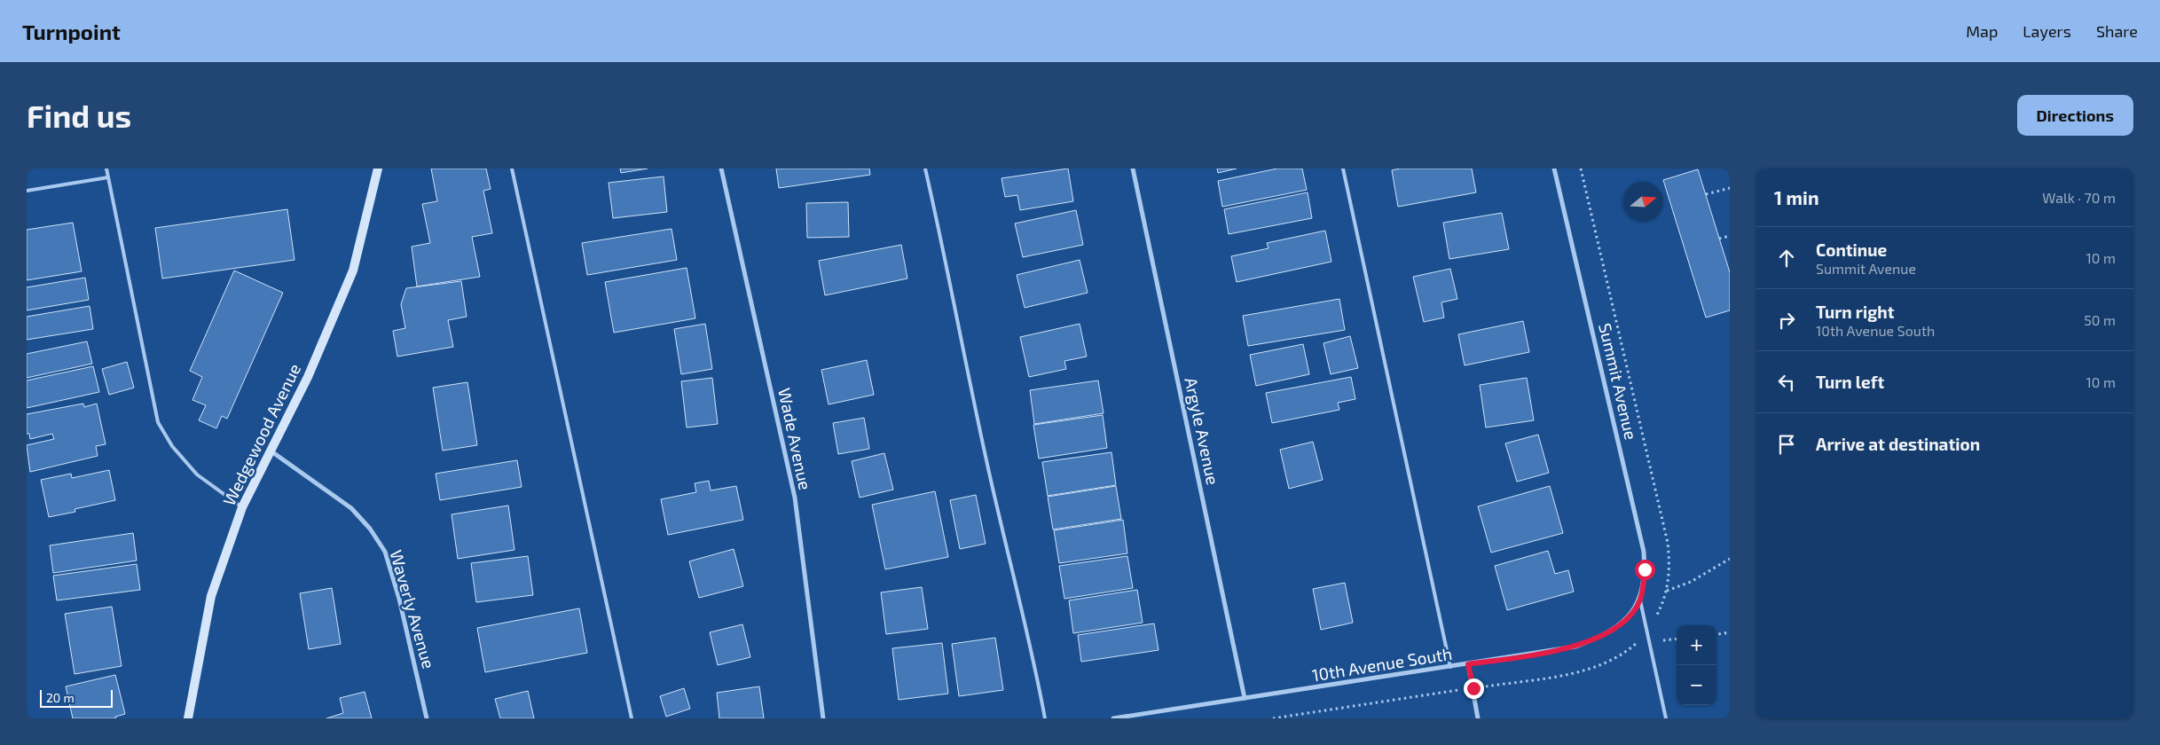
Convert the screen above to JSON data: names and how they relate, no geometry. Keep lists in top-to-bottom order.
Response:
{
  "streets": {
    "main road": ["Wedgewood Avenue"],
    "street": [
      "Summit Avenue",
      "Argyle Avenue",
      "Wade Avenue",
      "Waverly Avenue",
      "10th Avenue South"
    ]
  },
  "crossings": [
    ["Summit Avenue", "10th Avenue South"],
    ["Argyle Avenue", "10th Avenue South"],
    ["Wedgewood Avenue", "Waverly Avenue"]
  ],
  "scale_bar": "20 m",
  "north": "right",
  "page": {
    "header": "Turnpoint",
    "nav": ["Map", "Layers", "Share"],
    "buttons": "Directions",
    "title": "Find us",
    "heading": ["1 min", "Walk · 70 m"],
    "list": [
      ["Continue", "Summit Avenue", "10 m"],
      ["Turn right", "10th Avenue South", "50 m"],
      ["Turn left", "10 m"],
      "Arrive at destination"
    ],
    "map_buttons": ["+", "−"],
    "scale": "20 m"
  }
}
